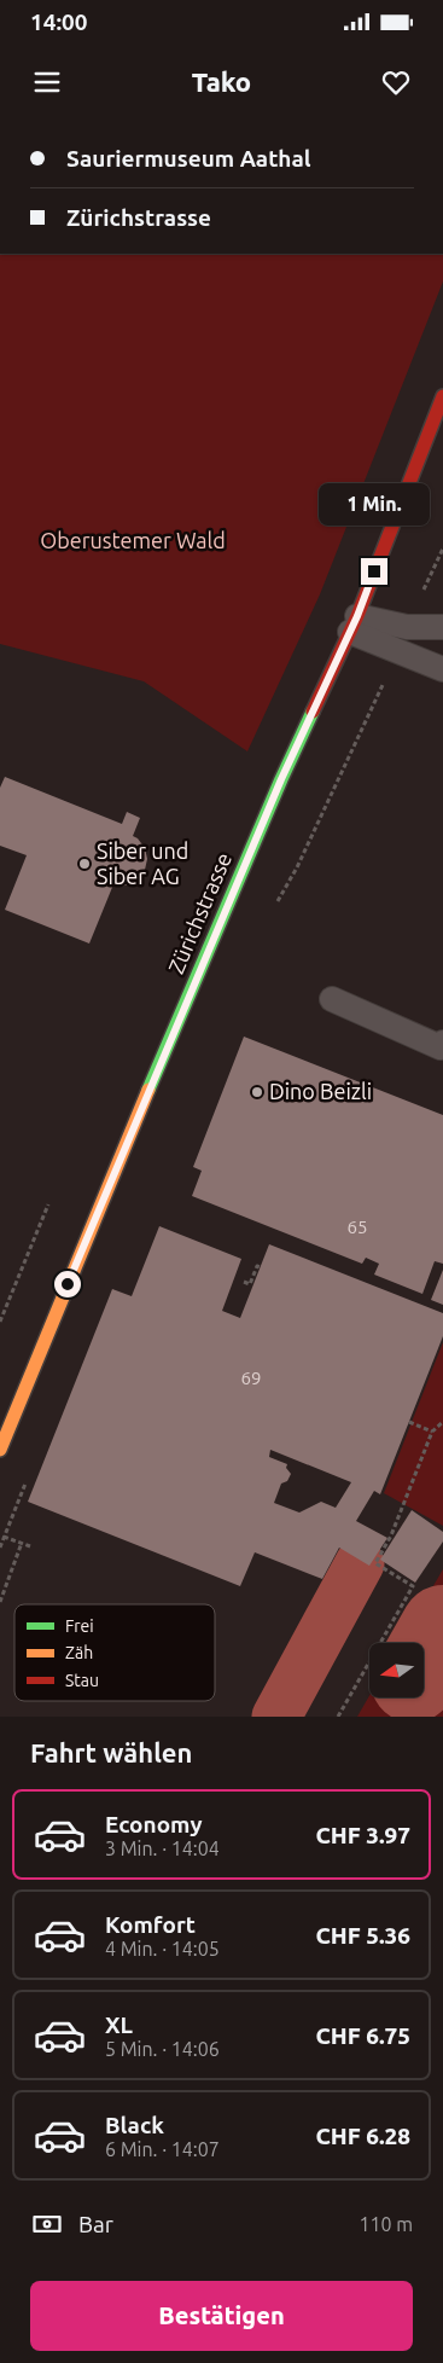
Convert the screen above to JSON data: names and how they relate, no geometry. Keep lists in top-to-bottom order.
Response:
{
  "streets": {
    "main road": ["Zürichstrasse"]
  },
  "parks": ["Oberustemer Wald"],
  "places": ["Siber und Siber AG", "Dino Beizli"],
  "house_numbers": ["65", "69"],
  "legend": ["Frei", "Zäh", "Stau"],
  "north": "left",
  "page": {
    "status": "14:00",
    "header": "Tako",
    "banner": ["Sauriermuseum Aathal", "Zürichstrasse"],
    "bubble": "1 Min.",
    "heading": "Fahrt wählen",
    "list": [
      {
        "name": "Economy",
        "note": "3 Min. · 14:04",
        "value": "CHF 3.97"
      },
      {
        "name": "Komfort",
        "note": "4 Min. · 14:05",
        "value": "CHF 5.36"
      },
      {
        "name": "XL",
        "note": "5 Min. · 14:06",
        "value": "CHF 6.75"
      },
      {
        "name": "Black",
        "note": "6 Min. · 14:07",
        "value": "CHF 6.28"
      }
    ],
    "pay": ["Bar", "110 m"],
    "buttons": "Bestätigen"
  }
}
